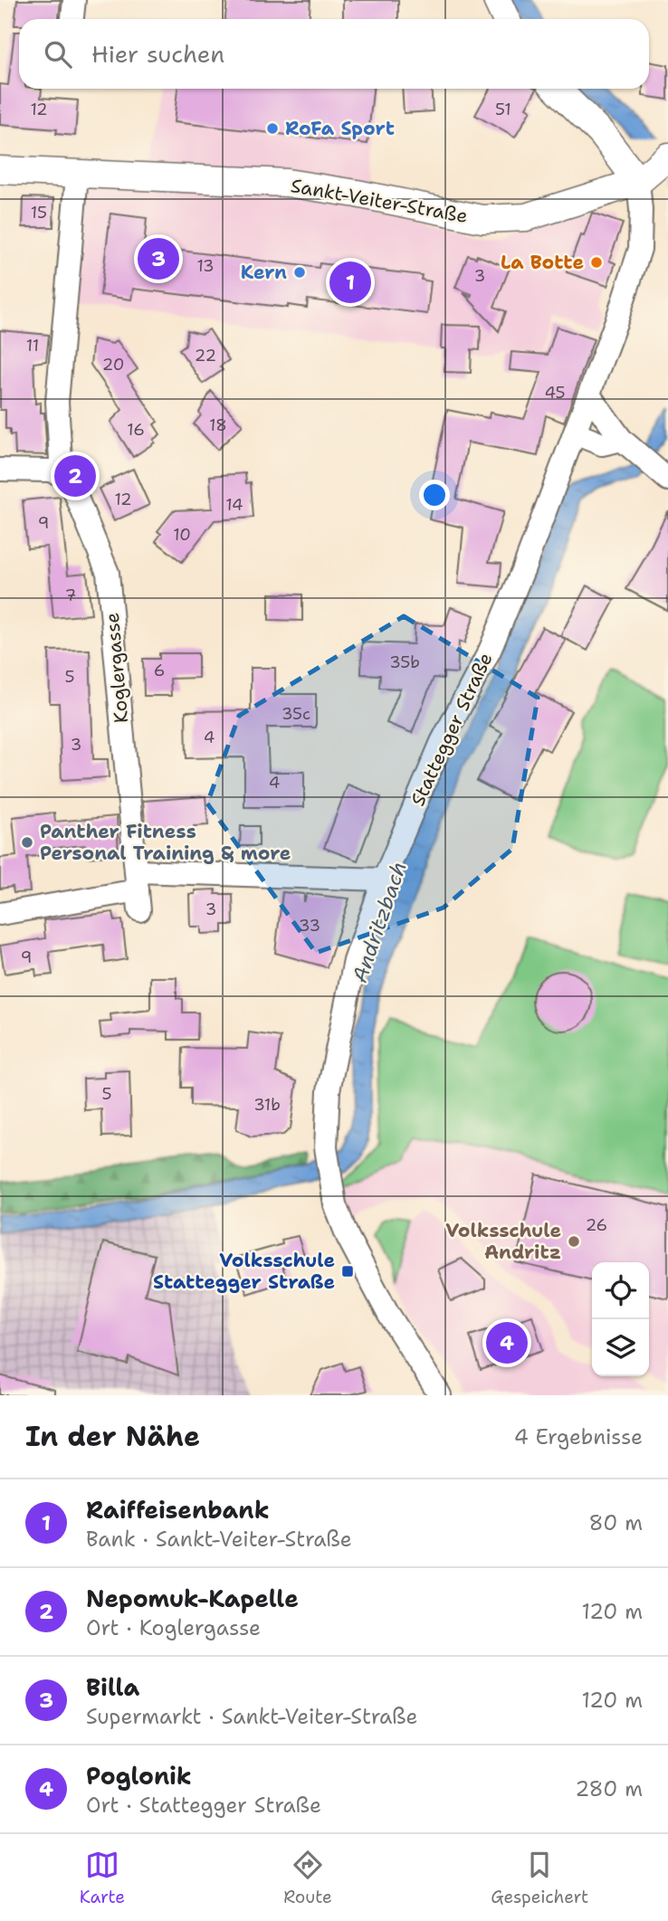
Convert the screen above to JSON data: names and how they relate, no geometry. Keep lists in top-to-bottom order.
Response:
{
  "streets": {
    "main road": ["Sankt-Veiter-Straße"],
    "street": ["Koglergasse", "Stattegger Straße"]
  },
  "crossings": [
    ["Sankt-Veiter-Straße", "Koglergasse"],
    ["Sankt-Veiter-Straße", "Stattegger Straße"]
  ],
  "water": ["Andritzbach"],
  "places": {
    "other": [
      "RoFa Sport",
      "La Botte",
      "Kern",
      "Panther Fitness Personal Training & more",
      "Volksschule Andritz"
    ],
    "transit": ["Volksschule Stattegger Straße"]
  },
  "house_numbers": [
    "12",
    "51",
    "15",
    "13",
    "3",
    "11",
    "22",
    "20",
    "45",
    "18",
    "16",
    "12",
    "14",
    "9",
    "10",
    "7",
    "35b",
    "6",
    "5",
    "35c",
    "4",
    "3",
    "4",
    "3",
    "33",
    "9",
    "5",
    "31b",
    "26"
  ],
  "page": {
    "search": "Hier suchen",
    "pins": [
      "3",
      "1",
      "2",
      "4"
    ],
    "heading": ["In der Nähe", "4 Ergebnisse"],
    "list": [
      {
        "mark": "1",
        "name": "Raiffeisenbank",
        "note": "Bank · Sankt-Veiter-Straße",
        "value": "80 m"
      },
      {
        "mark": "2",
        "name": "Nepomuk-Kapelle",
        "note": "Ort · Koglergasse",
        "value": "120 m"
      },
      {
        "mark": "3",
        "name": "Billa",
        "note": "Supermarkt · Sankt-Veiter-Straße",
        "value": "120 m"
      },
      {
        "mark": "4",
        "name": "Poglonik",
        "note": "Ort · Stattegger Straße",
        "value": "280 m"
      }
    ],
    "nav": ["Karte", "Route", "Gespeichert"]
  }
}
